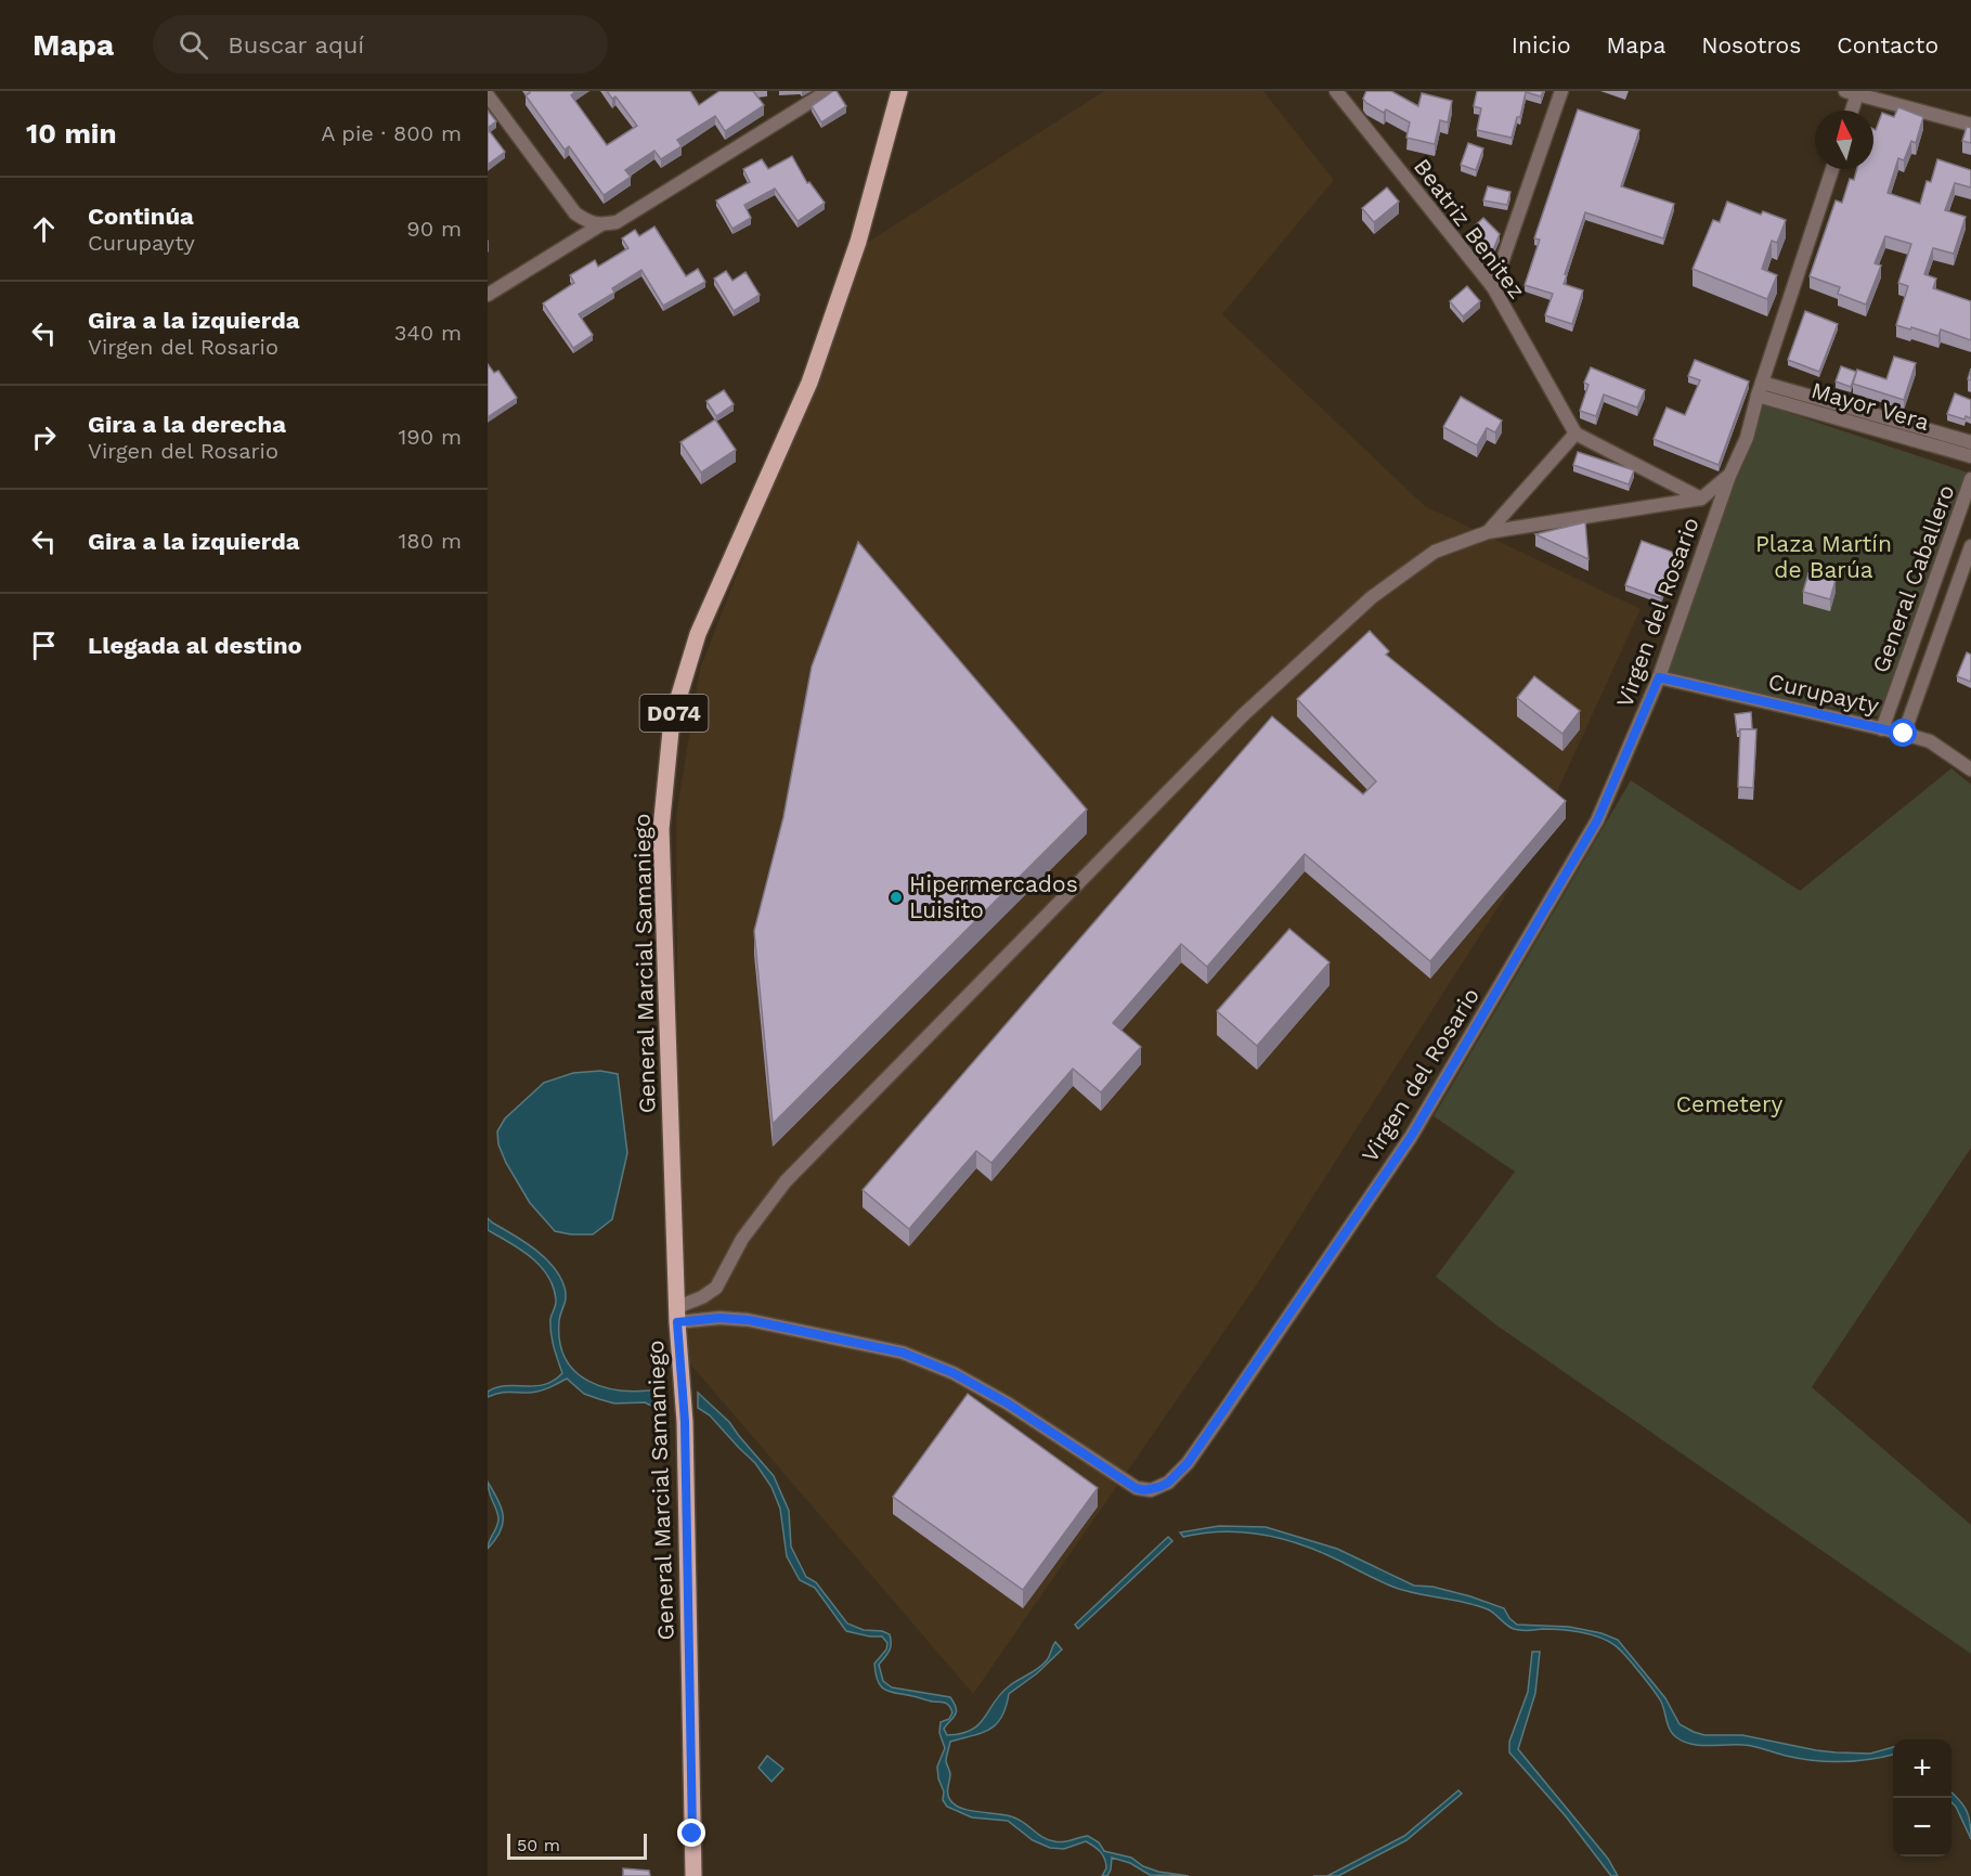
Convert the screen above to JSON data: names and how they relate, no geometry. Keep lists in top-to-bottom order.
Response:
{
  "streets": {
    "main road": ["D074", "General Marcial Samaniego"],
    "street": [
      "Beatriz Benitez",
      "Mayor Vera",
      "General Caballero",
      "Virgen del Rosario",
      "Curupayty"
    ]
  },
  "crossings": [
    ["Mayor Vera", "Virgen del Rosario"],
    ["General Caballero", "Curupayty"],
    ["Virgen del Rosario", "Curupayty"],
    ["Virgen del Rosario", "General Marcial Samaniego"]
  ],
  "parks": ["Plaza Martín de Barúa", "Cemetery"],
  "places": ["Hipermercados Luisito"],
  "scale_bar": "50 m",
  "north": "top",
  "page": {
    "header": "Mapa",
    "search": "Buscar aquí",
    "nav": [
      "Inicio",
      "Mapa",
      "Nosotros",
      "Contacto"
    ],
    "heading": ["10 min", "A pie · 800 m"],
    "list": [
      ["Continúa", "Curupayty", "90 m"],
      ["Gira a la izquierda", "Virgen del Rosario", "340 m"],
      ["Gira a la derecha", "Virgen del Rosario", "190 m"],
      ["Gira a la izquierda", "180 m"],
      "Llegada al destino"
    ],
    "map_buttons": ["+", "−"],
    "scale": "50 m"
  }
}
